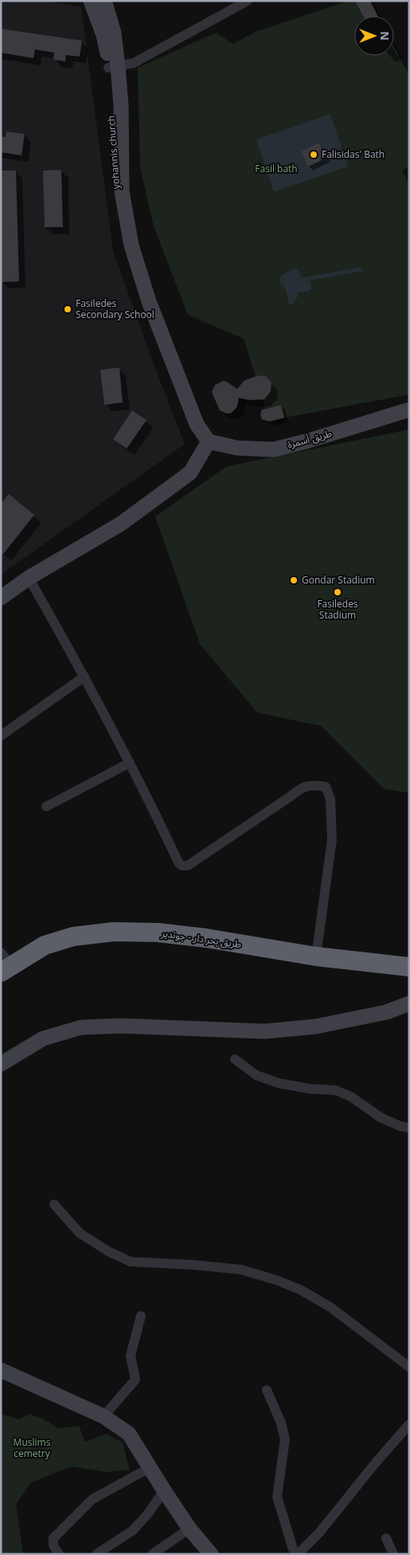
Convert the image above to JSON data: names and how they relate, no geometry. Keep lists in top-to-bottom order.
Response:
{
  "streets": {
    "highway": ["طريق بحر دار - جوندير"],
    "street": ["طريق أسمرة"]
  },
  "parks": ["Fasil bath", "Muslims cemetry"],
  "places": [
    "Falisidas' Bath",
    "Fasiledes Secondary School",
    "Gondar Stadium",
    "Fasiledes Stadium"
  ],
  "north": "right"
}
